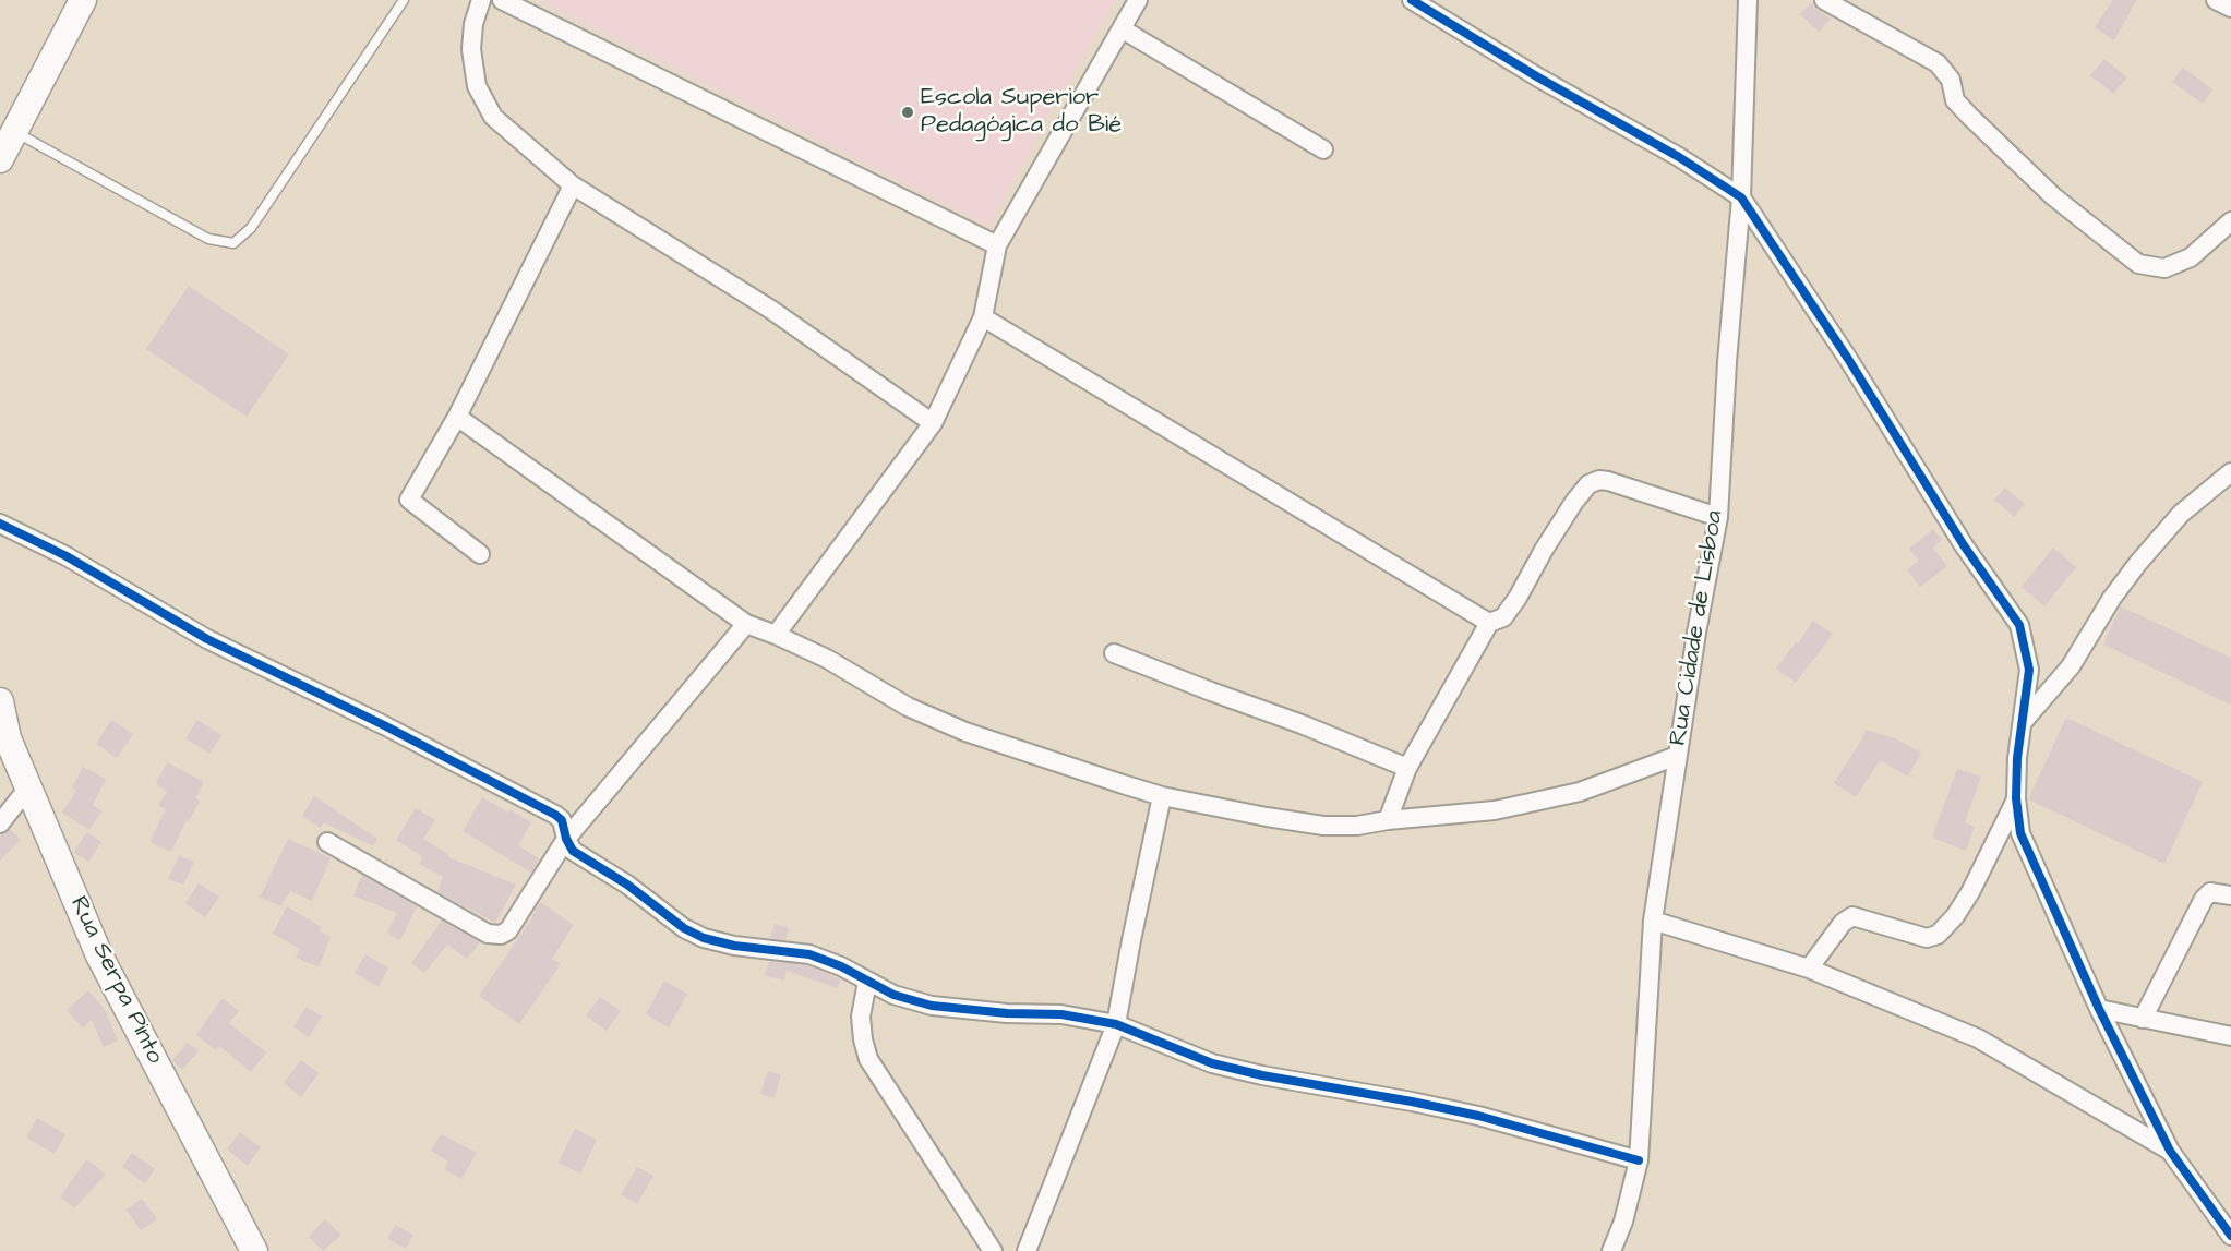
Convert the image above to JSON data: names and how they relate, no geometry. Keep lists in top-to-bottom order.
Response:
{
  "streets": {
    "street": ["Rua Cidade de Lisboa", "Rua Serpa Pinto"]
  },
  "places": ["Escola Superior Pedagógica do Bié"]
}
